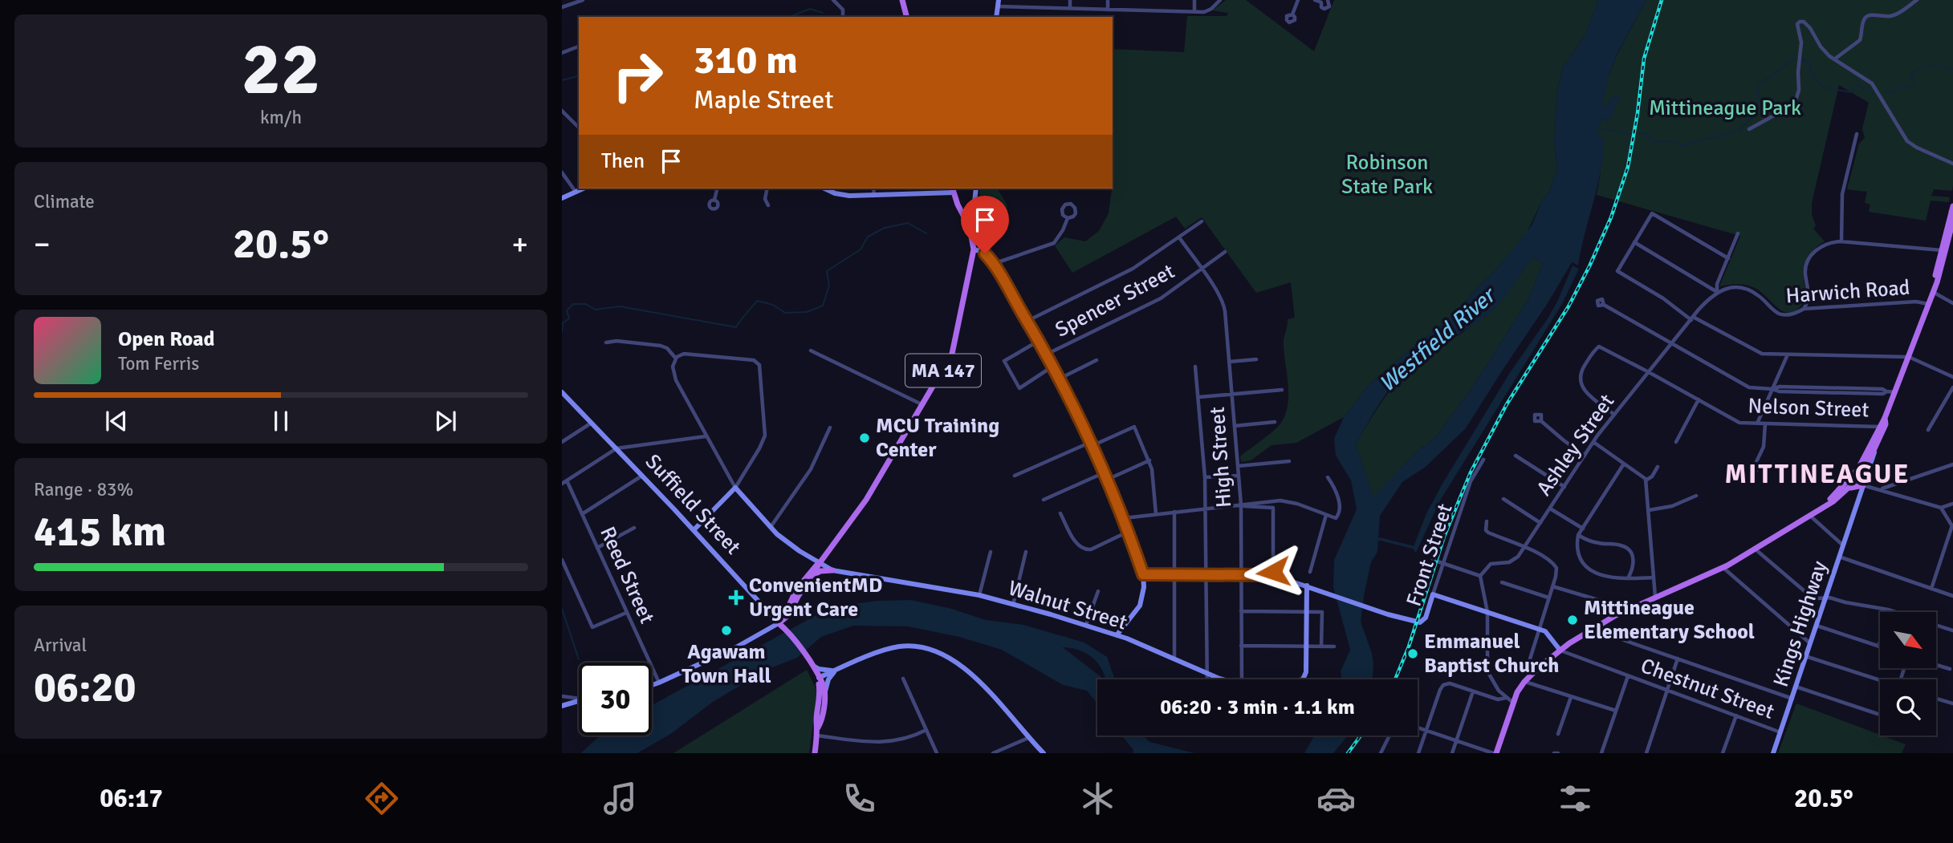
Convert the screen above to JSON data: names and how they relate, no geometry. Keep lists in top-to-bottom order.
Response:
{
  "streets": {
    "main road": [
      "MA 147",
      "Suffield Street",
      "Front Street",
      "Walnut Street",
      "Kings Highway"
    ],
    "street": [
      "Harwich Road",
      "Spencer Street",
      "Nelson Street",
      "Ashley Street",
      "High Street",
      "Reed Street",
      "Chestnut Street"
    ]
  },
  "crossings": [
    ["Spencer Street", "High Street"],
    ["MA 147", "Suffield Street"],
    ["MA 147", "Walnut Street"],
    ["Nelson Street", "Ashley Street"],
    ["High Street", "Front Street"],
    ["Kings Highway", "Chestnut Street"]
  ],
  "districts": ["MITTINEAGUE"],
  "water": ["Westfield River"],
  "parks": ["Mittineague Park", "Robinson State Park"],
  "places": {
    "other": [
      "MCU Training Center",
      "Mittineague Elementary School",
      "Agawam Town Hall",
      "Emmanuel Baptist Church"
    ],
    "health": ["ConvenientMD Urgent Care"]
  },
  "north": "bottom right",
  "page": {
    "tile": [
      ["22", "km/h"],
      "Climate",
      ["Range · 83%", "415 km"],
      ["Arrival", "06:20"]
    ],
    "turn": ["310 m", "Maple Street"],
    "then": "Then",
    "heat": ["−", "20.5°", "+"],
    "song": ["Open Road", "Tom Ferris"],
    "limit": "30",
    "trip": "06:20 · 3 min · 1.1 km",
    "tabs": ["06:17", "20.5°"]
  }
}
